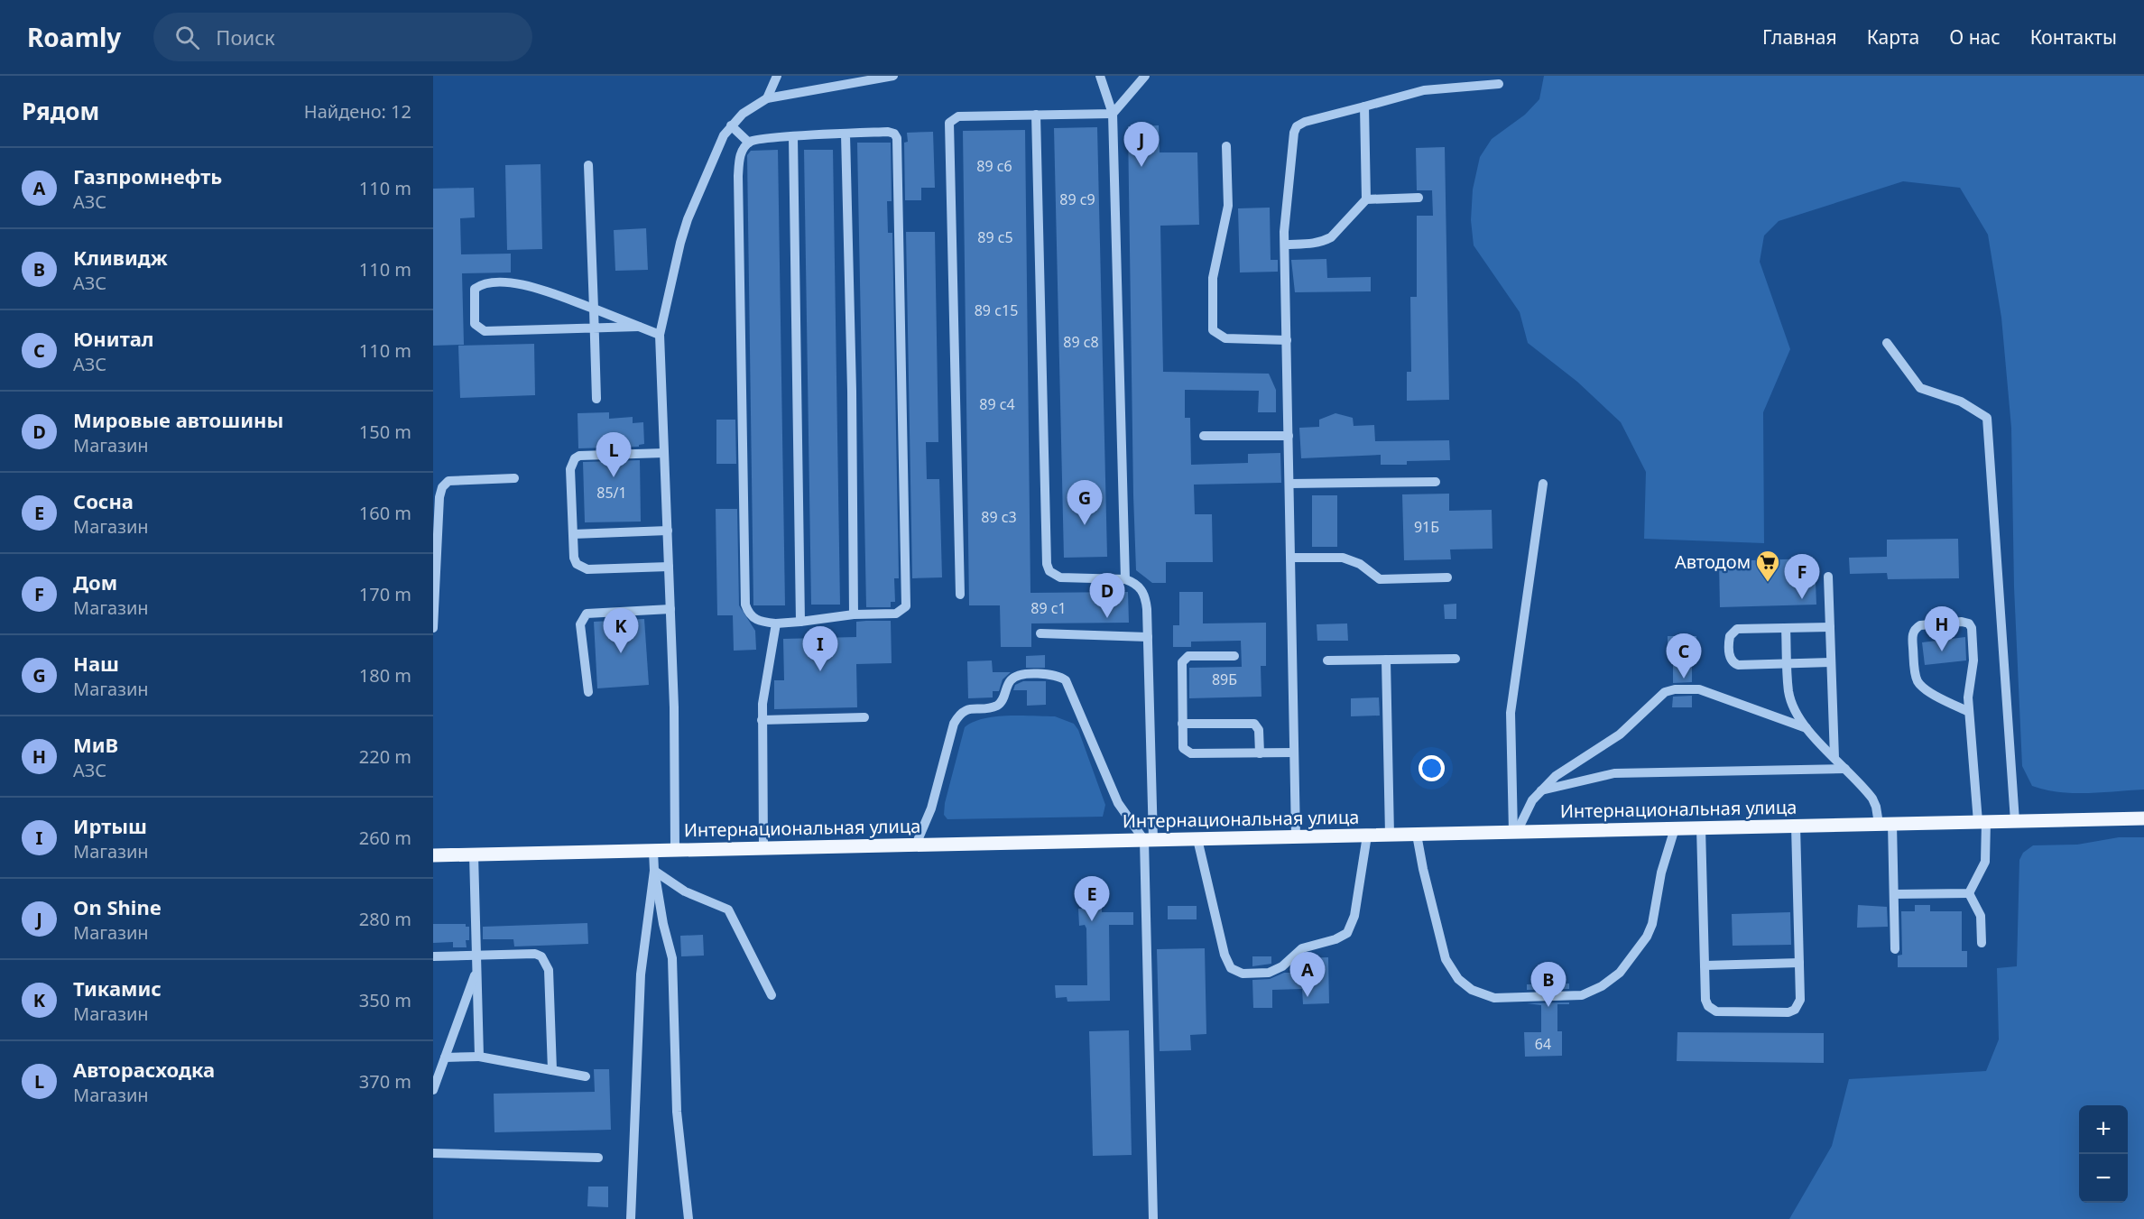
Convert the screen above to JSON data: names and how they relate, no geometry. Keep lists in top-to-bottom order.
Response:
{
  "streets": {
    "main road": ["Интернациональная улица"]
  },
  "places": {
    "supermarket": ["Автодом"]
  },
  "house_numbers": [
    "89 с6",
    "89 с9",
    "89 с5",
    "89 с15",
    "89 с8",
    "89 с4",
    "85/1",
    "89 с3",
    "91Б",
    "89 с1",
    "89Б",
    "64"
  ],
  "page": {
    "header": "Roamly",
    "search": "Поиск",
    "nav": [
      "Главная",
      "Карта",
      "О нас",
      "Контакты"
    ],
    "heading": ["Рядом", "Найдено: 12"],
    "pins": [
      "J",
      "L",
      "G",
      "F",
      "D",
      "H",
      "K",
      "I",
      "C",
      "E",
      "A",
      "B"
    ],
    "list": [
      {
        "mark": "A",
        "name": "Газпромнефть",
        "note": "АЗС",
        "value": "110 m"
      },
      {
        "mark": "B",
        "name": "Кливидж",
        "note": "АЗС",
        "value": "110 m"
      },
      {
        "mark": "C",
        "name": "Юнитал",
        "note": "АЗС",
        "value": "110 m"
      },
      {
        "mark": "D",
        "name": "Мировые автошины",
        "note": "Магазин",
        "value": "150 m"
      },
      {
        "mark": "E",
        "name": "Сосна",
        "note": "Магазин",
        "value": "160 m"
      },
      {
        "mark": "F",
        "name": "Дом",
        "note": "Магазин",
        "value": "170 m"
      },
      {
        "mark": "G",
        "name": "Наш",
        "note": "Магазин",
        "value": "180 m"
      },
      {
        "mark": "H",
        "name": "МиВ",
        "note": "АЗС",
        "value": "220 m"
      },
      {
        "mark": "I",
        "name": "Иртыш",
        "note": "Магазин",
        "value": "260 m"
      },
      {
        "mark": "J",
        "name": "On Shine",
        "note": "Магазин",
        "value": "280 m"
      },
      {
        "mark": "K",
        "name": "Тикамис",
        "note": "Магазин",
        "value": "350 m"
      },
      {
        "mark": "L",
        "name": "Авторасходка",
        "note": "Магазин",
        "value": "370 m"
      }
    ],
    "map_buttons": ["+", "−"]
  }
}
